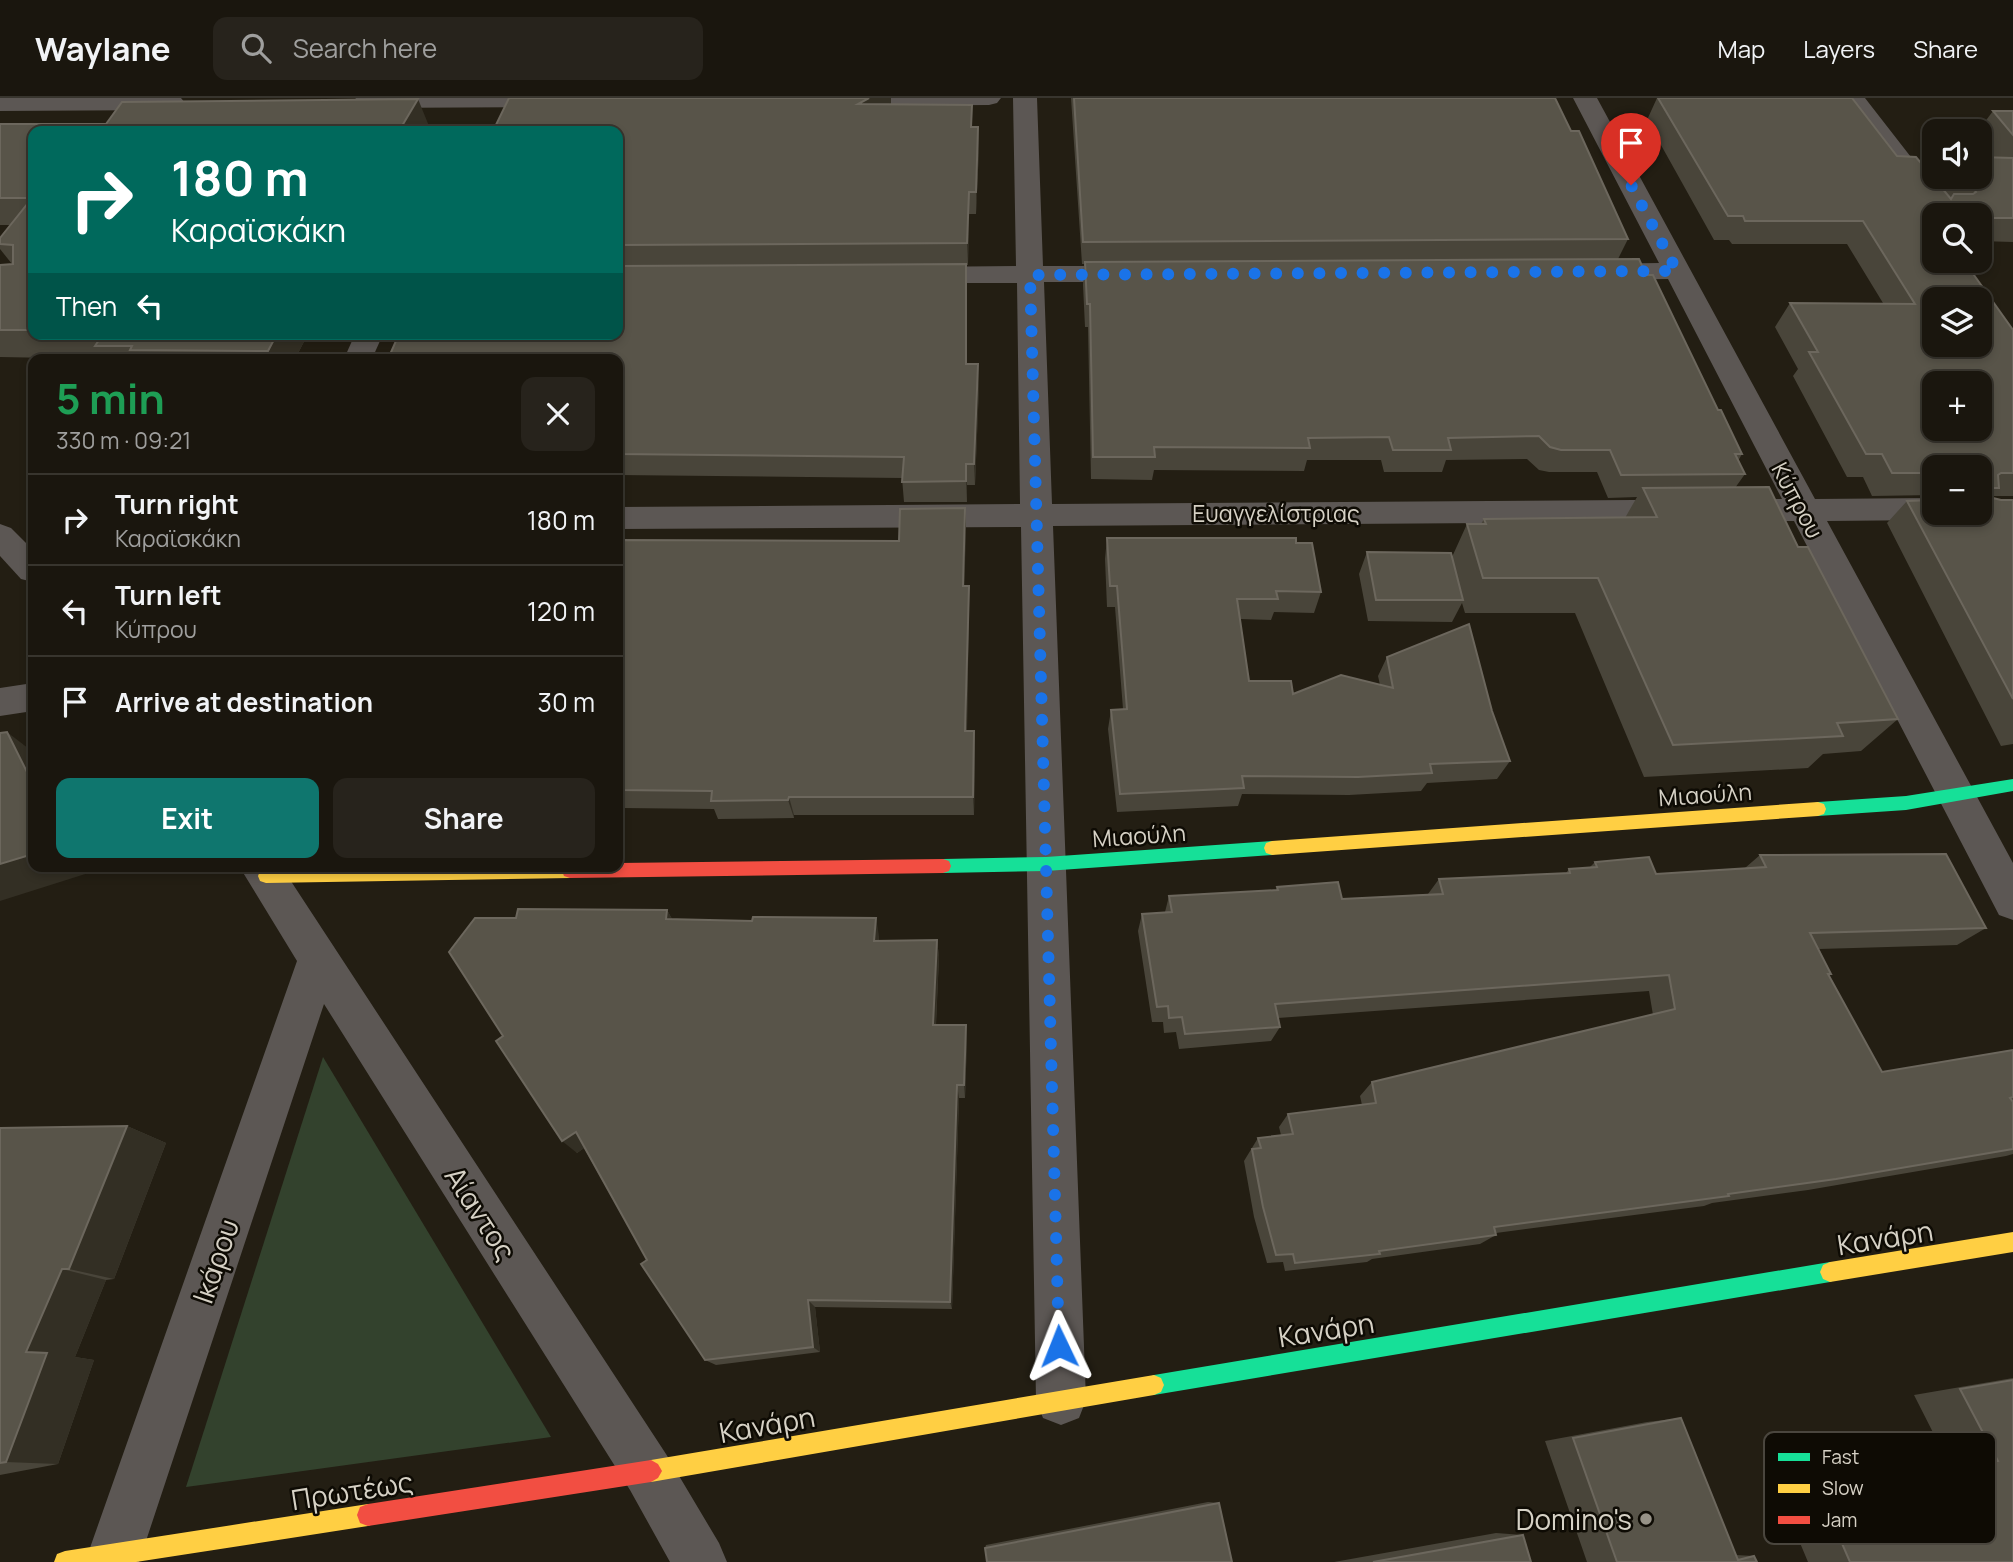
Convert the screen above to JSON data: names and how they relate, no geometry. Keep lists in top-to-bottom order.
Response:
{
  "streets": {
    "street": [
      "Κύπρου",
      "Ευαγγελίστριας",
      "Μιαούλη",
      "Αίαντος",
      "Κανάρη",
      "Ικάρου",
      "Πρωτέως"
    ]
  },
  "crossings": [
    ["Κύπρου", "Ευαγγελίστριας"],
    ["Κύπρου", "Μιαούλη"],
    ["Αίαντος", "Κανάρη"],
    ["Αίαντος", "Ικάρου"],
    ["Αίαντος", "Πρωτέως"],
    ["Κανάρη", "Πρωτέως"],
    ["Ικάρου", "Πρωτέως"]
  ],
  "places": ["Domino's"],
  "legend": ["Fast", "Slow", "Jam"],
  "page": {
    "header": "Waylane",
    "search": "Search here",
    "nav": ["Map", "Layers", "Share"],
    "map_buttons": ["+", "−"],
    "turn": ["180 m", "Καραϊσκάκη"],
    "then": "Then",
    "heading": ["5 min", "330 m · 09:21"],
    "list": [
      {
        "name": "Turn right",
        "note": "Καραϊσκάκη",
        "value": "180 m"
      },
      {
        "name": "Turn left",
        "note": "Κύπρου",
        "value": "120 m"
      },
      {
        "name": "Arrive at destination",
        "value": "30 m"
      }
    ],
    "buttons": ["Exit", "Share"]
  }
}
